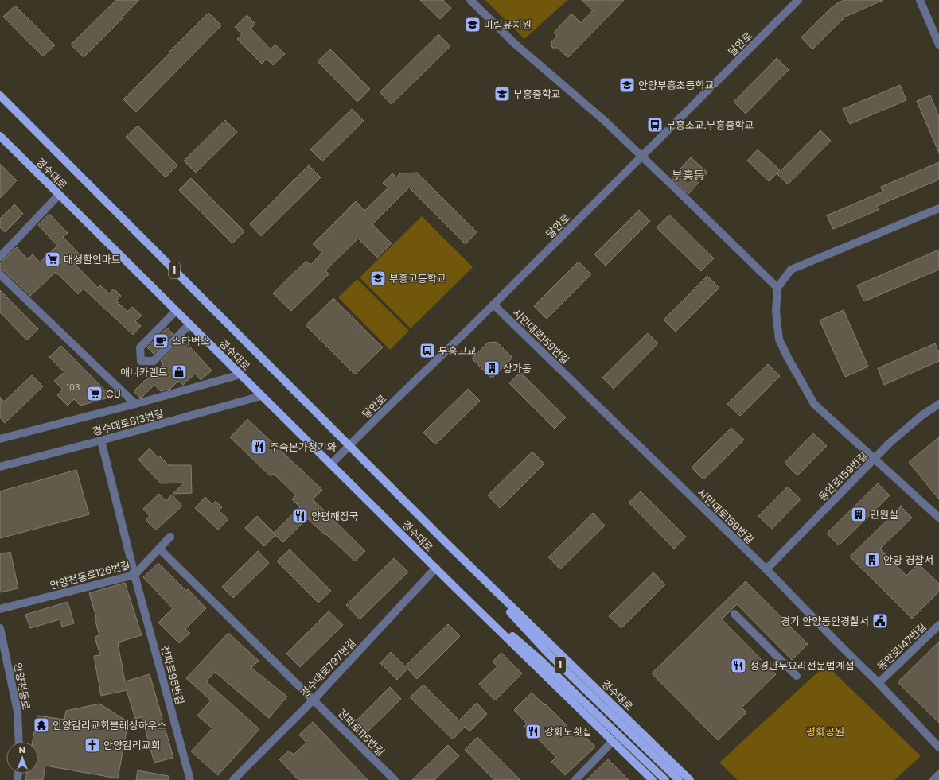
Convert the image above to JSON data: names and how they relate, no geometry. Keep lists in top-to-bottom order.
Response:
{
  "streets": {
    "main road": ["경수대로", "1"],
    "street": [
      "달안로",
      "시민대로159번길",
      "경수대로813번길",
      "동안로159번길",
      "안양천동로126번길",
      "동안로147번길",
      "경수대로797번길",
      "전파로95번길",
      "안양천동로",
      "전파로115번길"
    ]
  },
  "crossings": [
    ["달안로", "경수대로"],
    ["달안로", "시민대로159번길"],
    ["경수대로", "경수대로813번길"],
    ["경수대로", "경수대로797번길"],
    ["시민대로159번길", "동안로159번길"],
    ["시민대로159번길", "동안로147번길"],
    ["경수대로813번길", "전파로95번길"],
    ["안양천동로126번길", "전파로95번길"],
    ["안양천동로126번길", "전파로115번길"],
    ["경수대로797번길", "전파로115번길"]
  ],
  "districts": ["부흥동"],
  "parks": ["평화공원"],
  "places": {
    "school or university": [
      "미림유치원",
      "안양부흥초등학교",
      "부흥중학교",
      "부흥고등학교"
    ],
    "bus stop": ["부흥초교.부흥중학교", "부흥고교"],
    "supermarket": ["대성할인마트", "CU"],
    "cafe": ["스타벅스"],
    "building": ["상가동", "민원실", "안양 경찰서"],
    "shop": ["애니카랜드"],
    "restaurant": [
      "주숙본가청기와",
      "양평해장국",
      "성경만두요리전문범계점",
      "강화도횟집"
    ],
    "public building": ["경기 안양동안경찰서"],
    "temple": ["안양감리교회블레싱하우스"],
    "church": ["안양감리교회"]
  },
  "house_numbers": ["103"],
  "north": "top"
}
